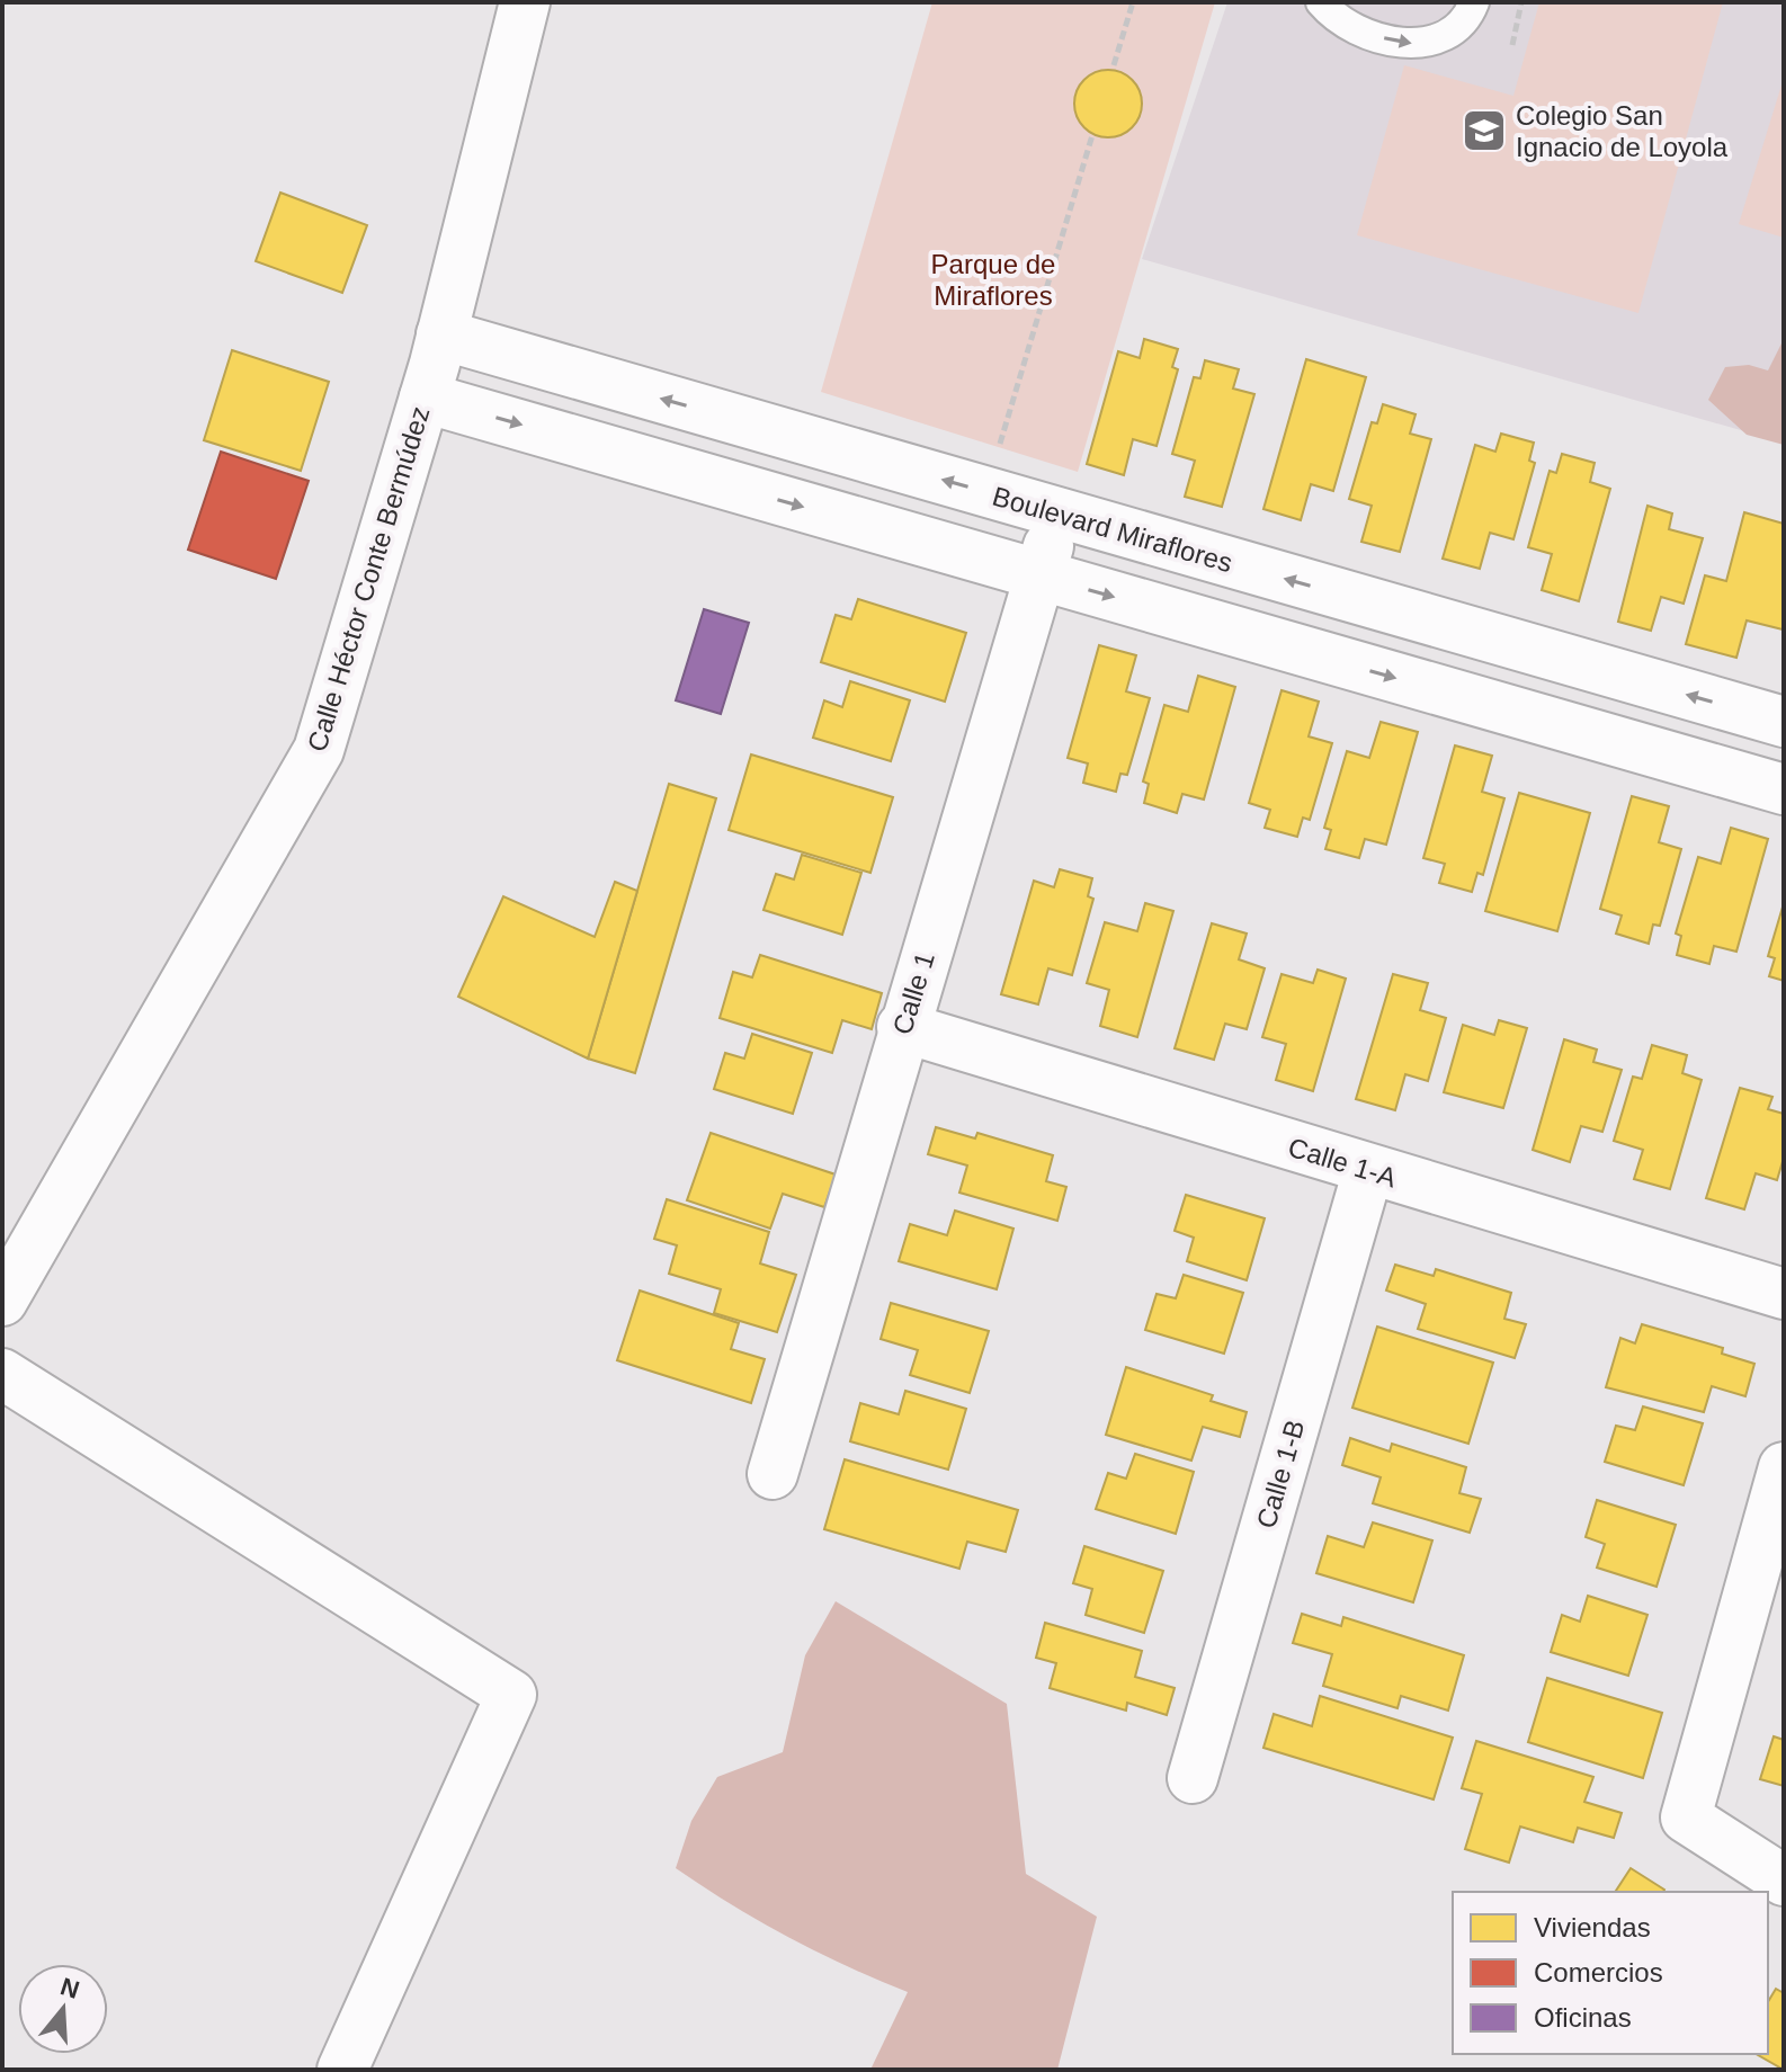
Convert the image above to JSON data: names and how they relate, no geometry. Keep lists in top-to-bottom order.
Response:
{
  "streets": {
    "street": [
      "Boulevard Miraflores",
      "Calle Héctor Conte Bermúdez",
      "Calle 1",
      "Calle 1-A",
      "Calle 1-B"
    ]
  },
  "crossings": [
    ["Boulevard Miraflores", "Calle Héctor Conte Bermúdez"],
    ["Boulevard Miraflores", "Calle 1"],
    ["Calle 1", "Calle 1-A"],
    ["Calle 1-A", "Calle 1-B"]
  ],
  "parks": ["Parque de Miraflores"],
  "places": {
    "school or university": ["Colegio San Ignacio de Loyola"]
  },
  "legend": ["Viviendas", "Comercios", "Oficinas"],
  "north": "top"
}
